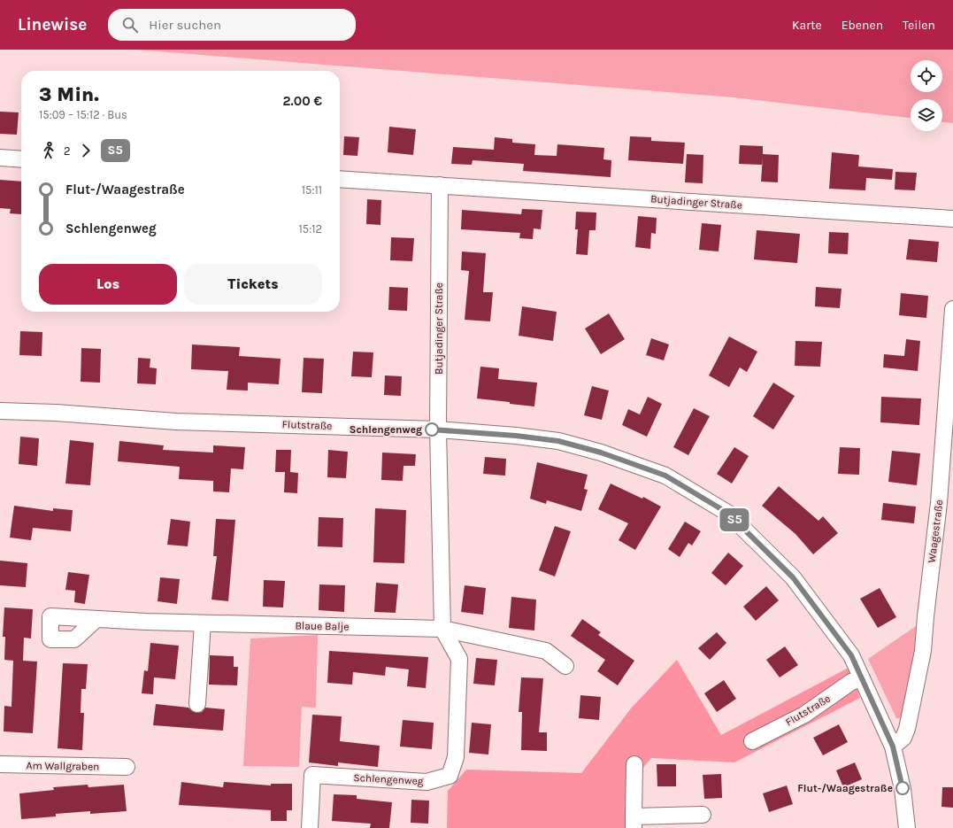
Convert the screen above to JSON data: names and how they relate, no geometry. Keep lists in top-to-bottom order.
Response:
{
  "streets": {
    "street": [
      "Butjadinger Straße",
      "Flutstraße",
      "Waagestraße",
      "Blaue Balje",
      "Am Wallgraben",
      "Schlengenweg"
    ]
  },
  "crossings": [
    ["Butjadinger Straße", "Flutstraße"],
    ["Butjadinger Straße", "Schlengenweg"],
    ["Flutstraße", "Schlengenweg"],
    ["Blaue Balje", "Schlengenweg"]
  ],
  "places": ["Schlengenweg", "Flut-/Waagestraße"],
  "lines": ["bus line S5"],
  "page": {
    "header": "Linewise",
    "search": "Hier suchen",
    "nav": ["Karte", "Ebenen", "Teilen"],
    "on_map": "S5",
    "heading": ["3 Min.", "15:09 – 15:12 · Bus", "2.00 €"],
    "legs": ["2", "S5"],
    "list": [
      {
        "name": "Flut-/Waagestraße",
        "value": "15:11"
      },
      {
        "name": "Schlengenweg",
        "value": "15:12"
      }
    ],
    "buttons": ["Los", "Tickets"]
  }
}
